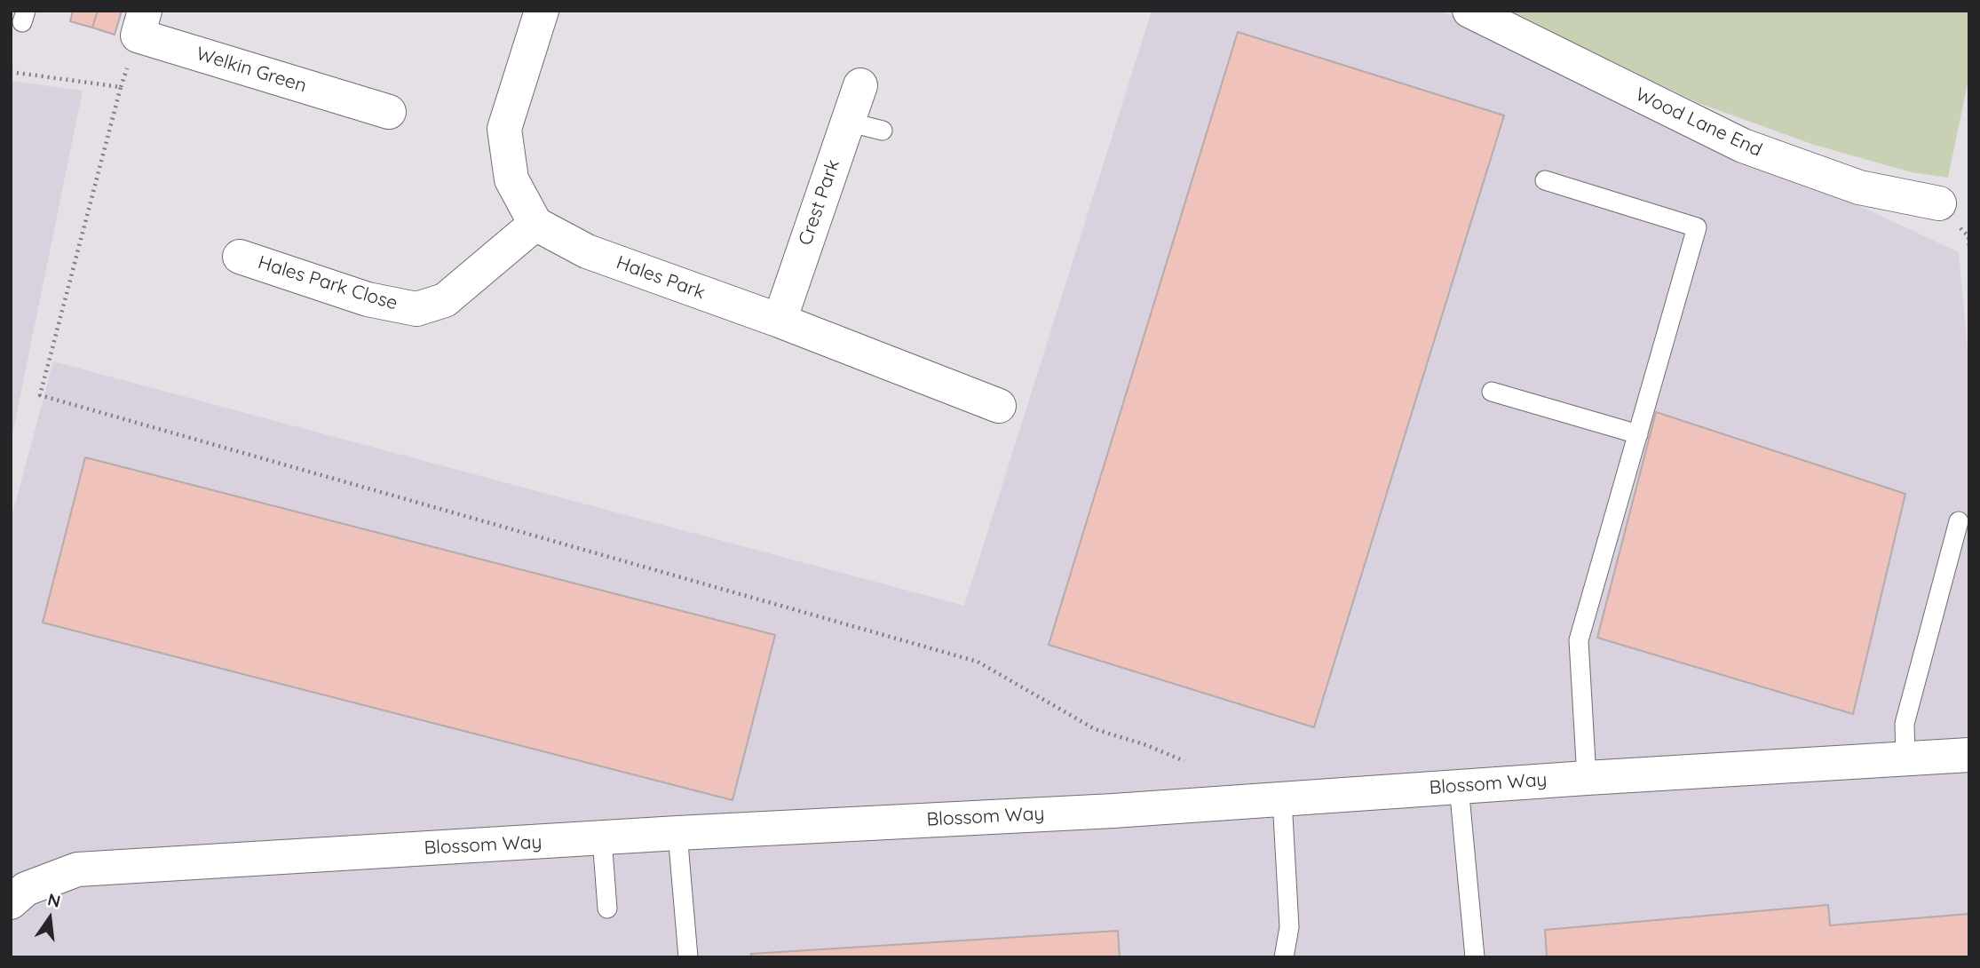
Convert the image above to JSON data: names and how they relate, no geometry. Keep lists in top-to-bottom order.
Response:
{
  "streets": {
    "street": [
      "Welkin Green",
      "Wood Lane End",
      "Crest Park",
      "Hales Park",
      "Hales Park Close",
      "Blossom Way"
    ]
  },
  "crossings": [
    ["Crest Park", "Hales Park"],
    ["Hales Park", "Hales Park Close"]
  ],
  "north": "top"
}
